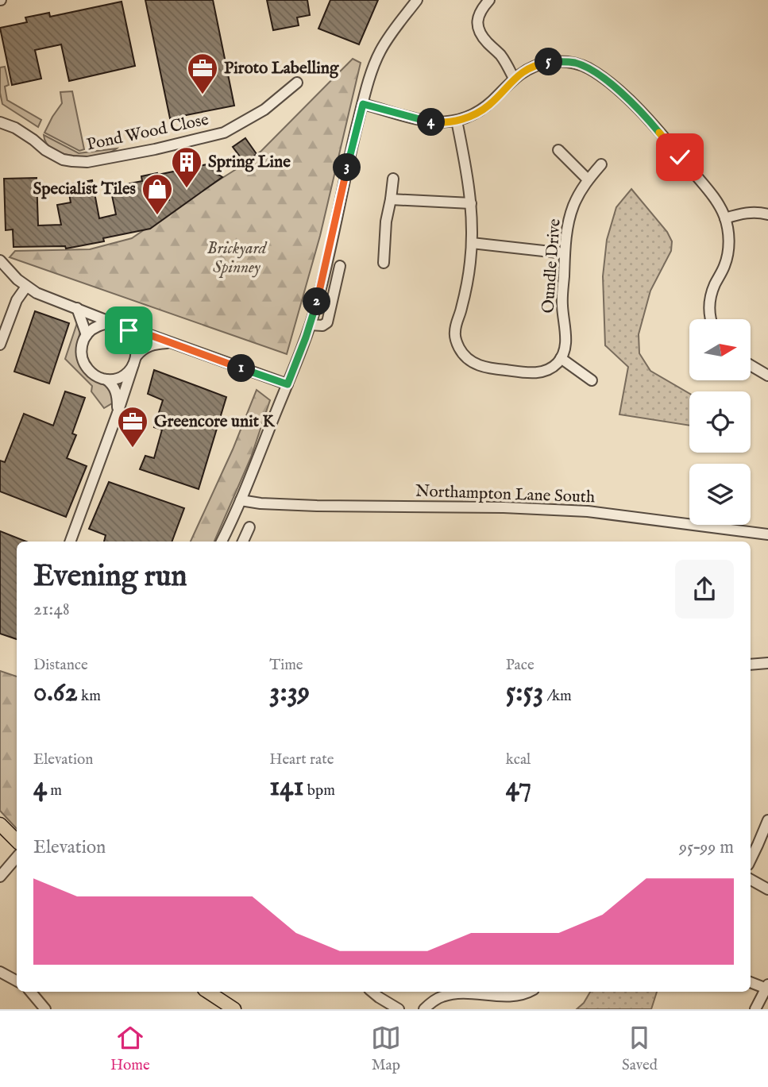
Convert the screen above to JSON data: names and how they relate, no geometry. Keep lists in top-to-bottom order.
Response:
{
  "streets": {
    "street": ["Pond Wood Close", "Oundle Drive", "Northampton Lane South"]
  },
  "parks": ["Brickyard Spinney"],
  "places": {
    "office": ["Piroto Labelling", "Greencore unit K"],
    "building": ["Spring Line"],
    "shop": ["Specialist Tiles"]
  },
  "north": "right",
  "page": {
    "pins": [
      "5",
      "4",
      "3",
      "2",
      "1"
    ],
    "heading": ["Evening run", "21:48"],
    "stats": [
      ["Distance", "0.62 km"],
      ["Time", "3:39"],
      ["Pace", "5:53 /km"],
      ["Elevation", "4 m"],
      ["Heart rate", "141 bpm"],
      ["kcal", "47"]
    ],
    "chart": ["Elevation", "95–99 m"],
    "tabs": ["Home", "Map", "Saved"]
  }
}
